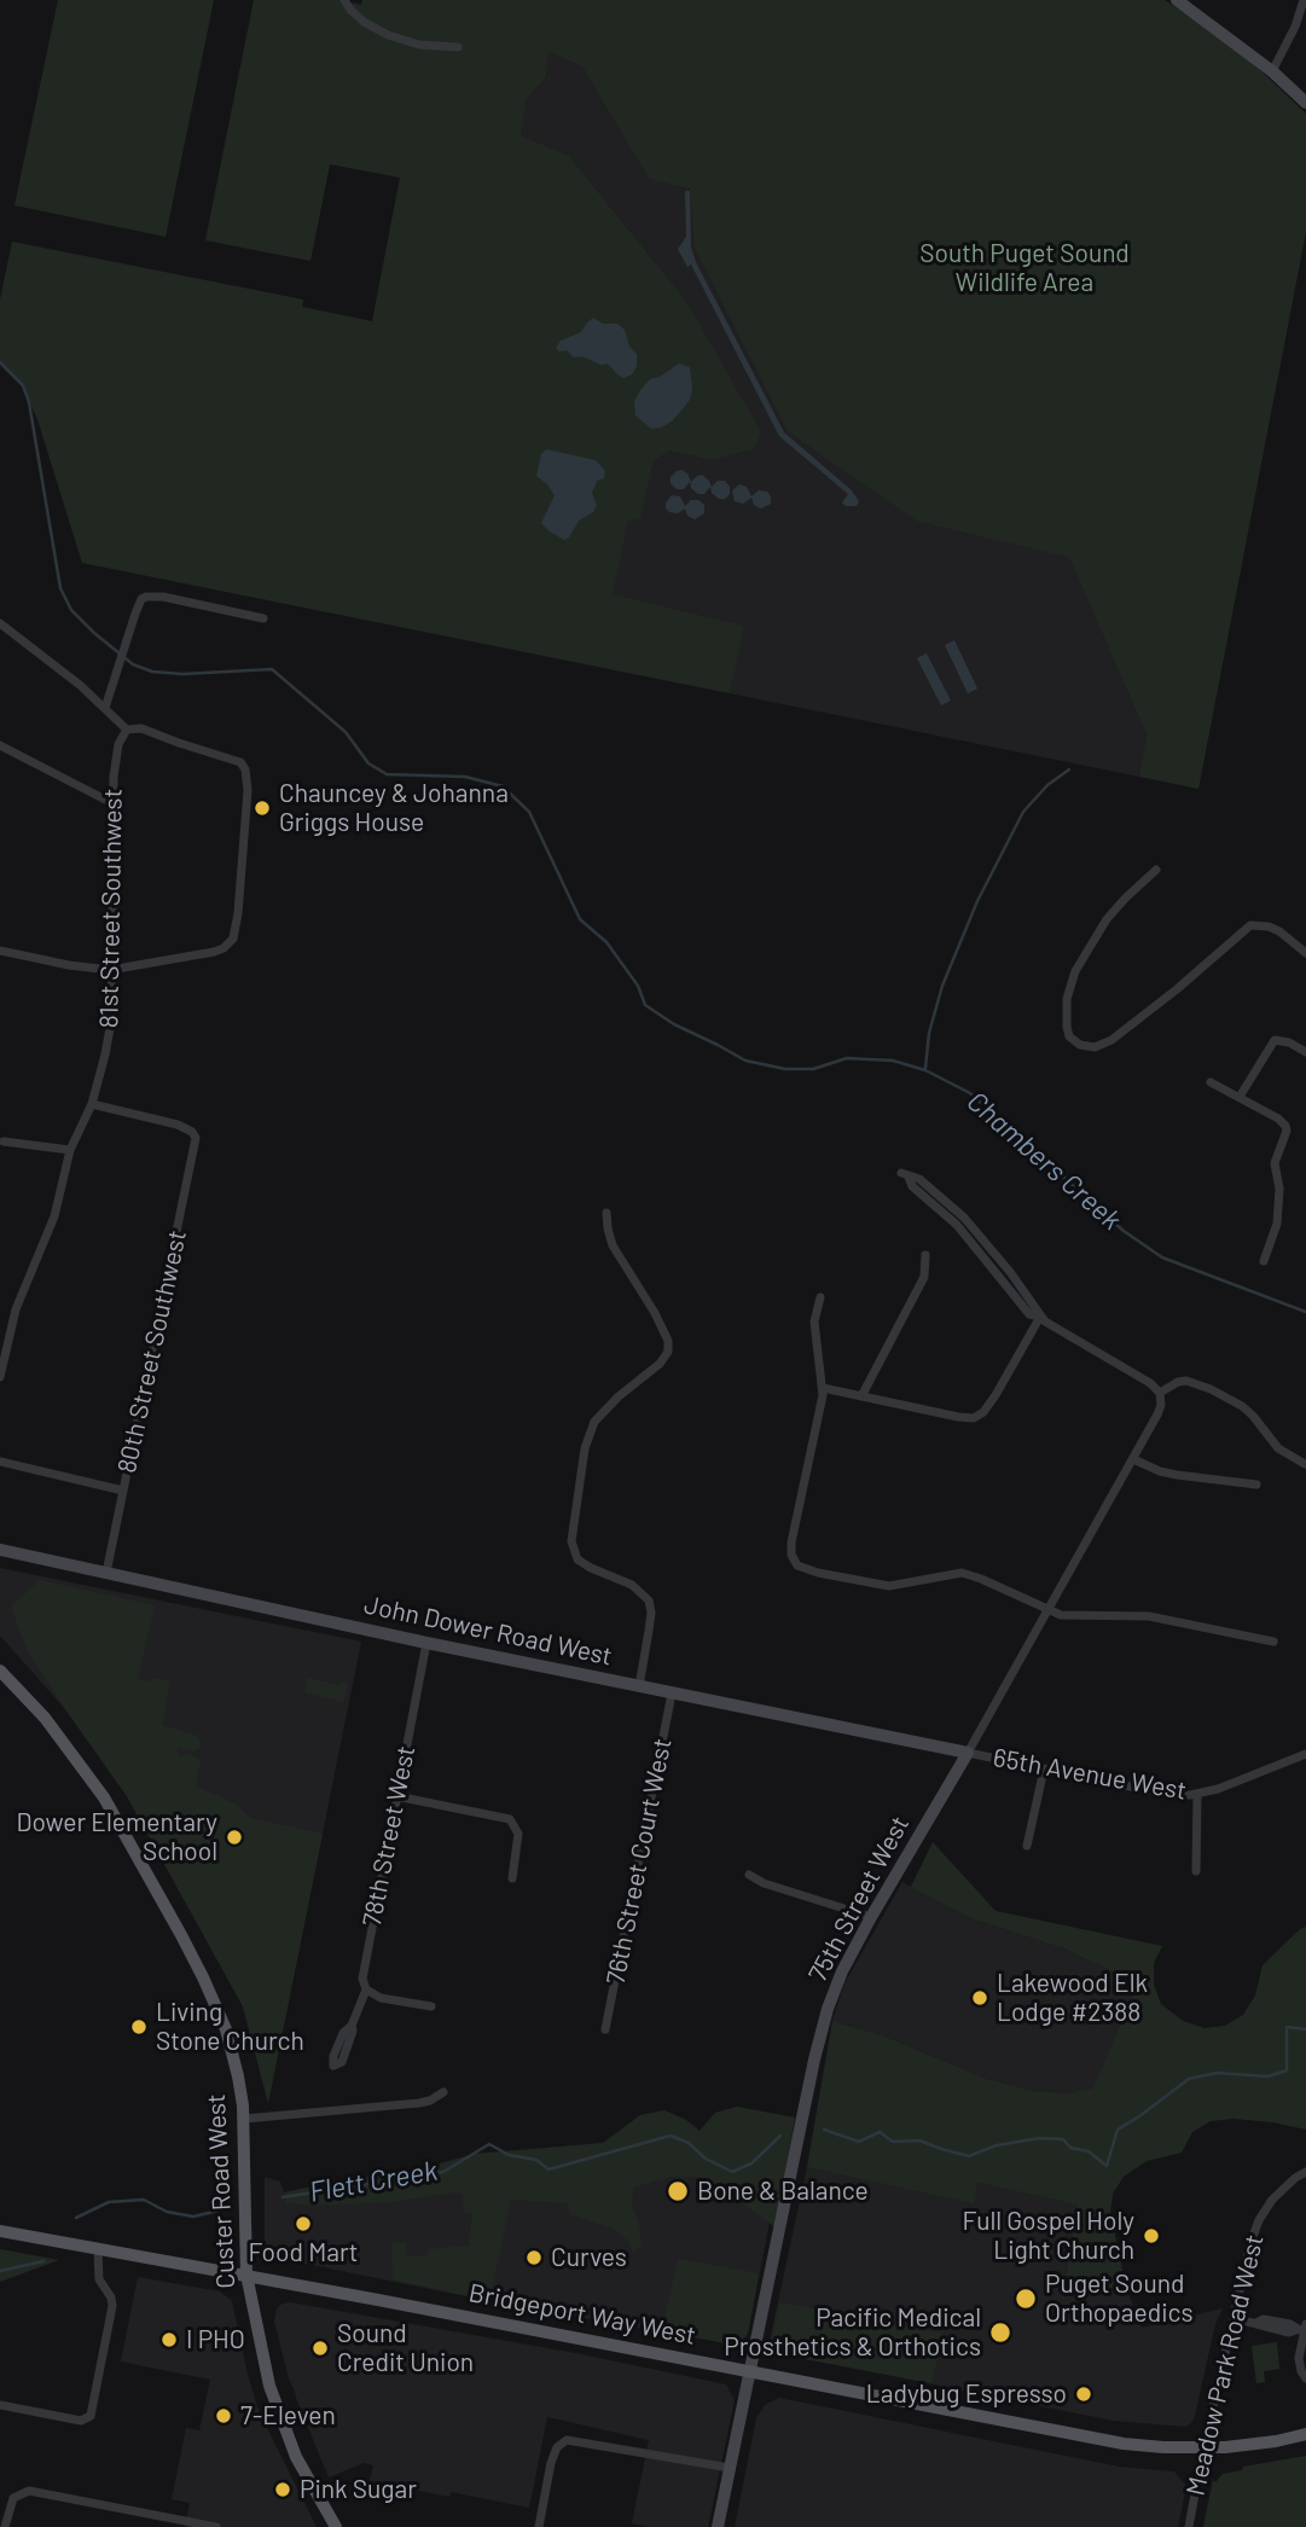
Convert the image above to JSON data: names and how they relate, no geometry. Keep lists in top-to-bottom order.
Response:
{
  "streets": {
    "main road": ["Custer Road West", "Bridgeport Way West"],
    "street": [
      "81st Street Southwest",
      "80th Street Southwest",
      "John Dower Road West",
      "65th Avenue West",
      "78th Street West",
      "76th Street Court West",
      "75th Street West",
      "Meadow Park Road West"
    ]
  },
  "crossings": [
    ["81st Street Southwest", "80th Street Southwest"],
    ["80th Street Southwest", "John Dower Road West"],
    ["John Dower Road West", "65th Avenue West"],
    ["John Dower Road West", "78th Street West"],
    ["John Dower Road West", "76th Street Court West"],
    ["John Dower Road West", "75th Street West"],
    ["65th Avenue West", "75th Street West"],
    ["75th Street West", "Bridgeport Way West"],
    ["Custer Road West", "Bridgeport Way West"],
    ["Bridgeport Way West", "Meadow Park Road West"]
  ],
  "water": ["Chambers Creek", "Flett Creek"],
  "parks": ["South Puget Sound Wildlife Area"],
  "places": [
    "Chauncey & Johanna Griggs House",
    "Dower Elementary School",
    "Lakewood Elk Lodge #2388",
    "Living Stone Church",
    "Bone & Balance",
    "Food Mart",
    "Full Gospel Holy Light Church",
    "Curves",
    "Puget Sound Orthopaedics",
    "Pacific Medical Prosthetics & Orthotics",
    "I PHO",
    "Sound Credit Union",
    "Ladybug Espresso",
    "7-Eleven",
    "Pink Sugar"
  ]
}
